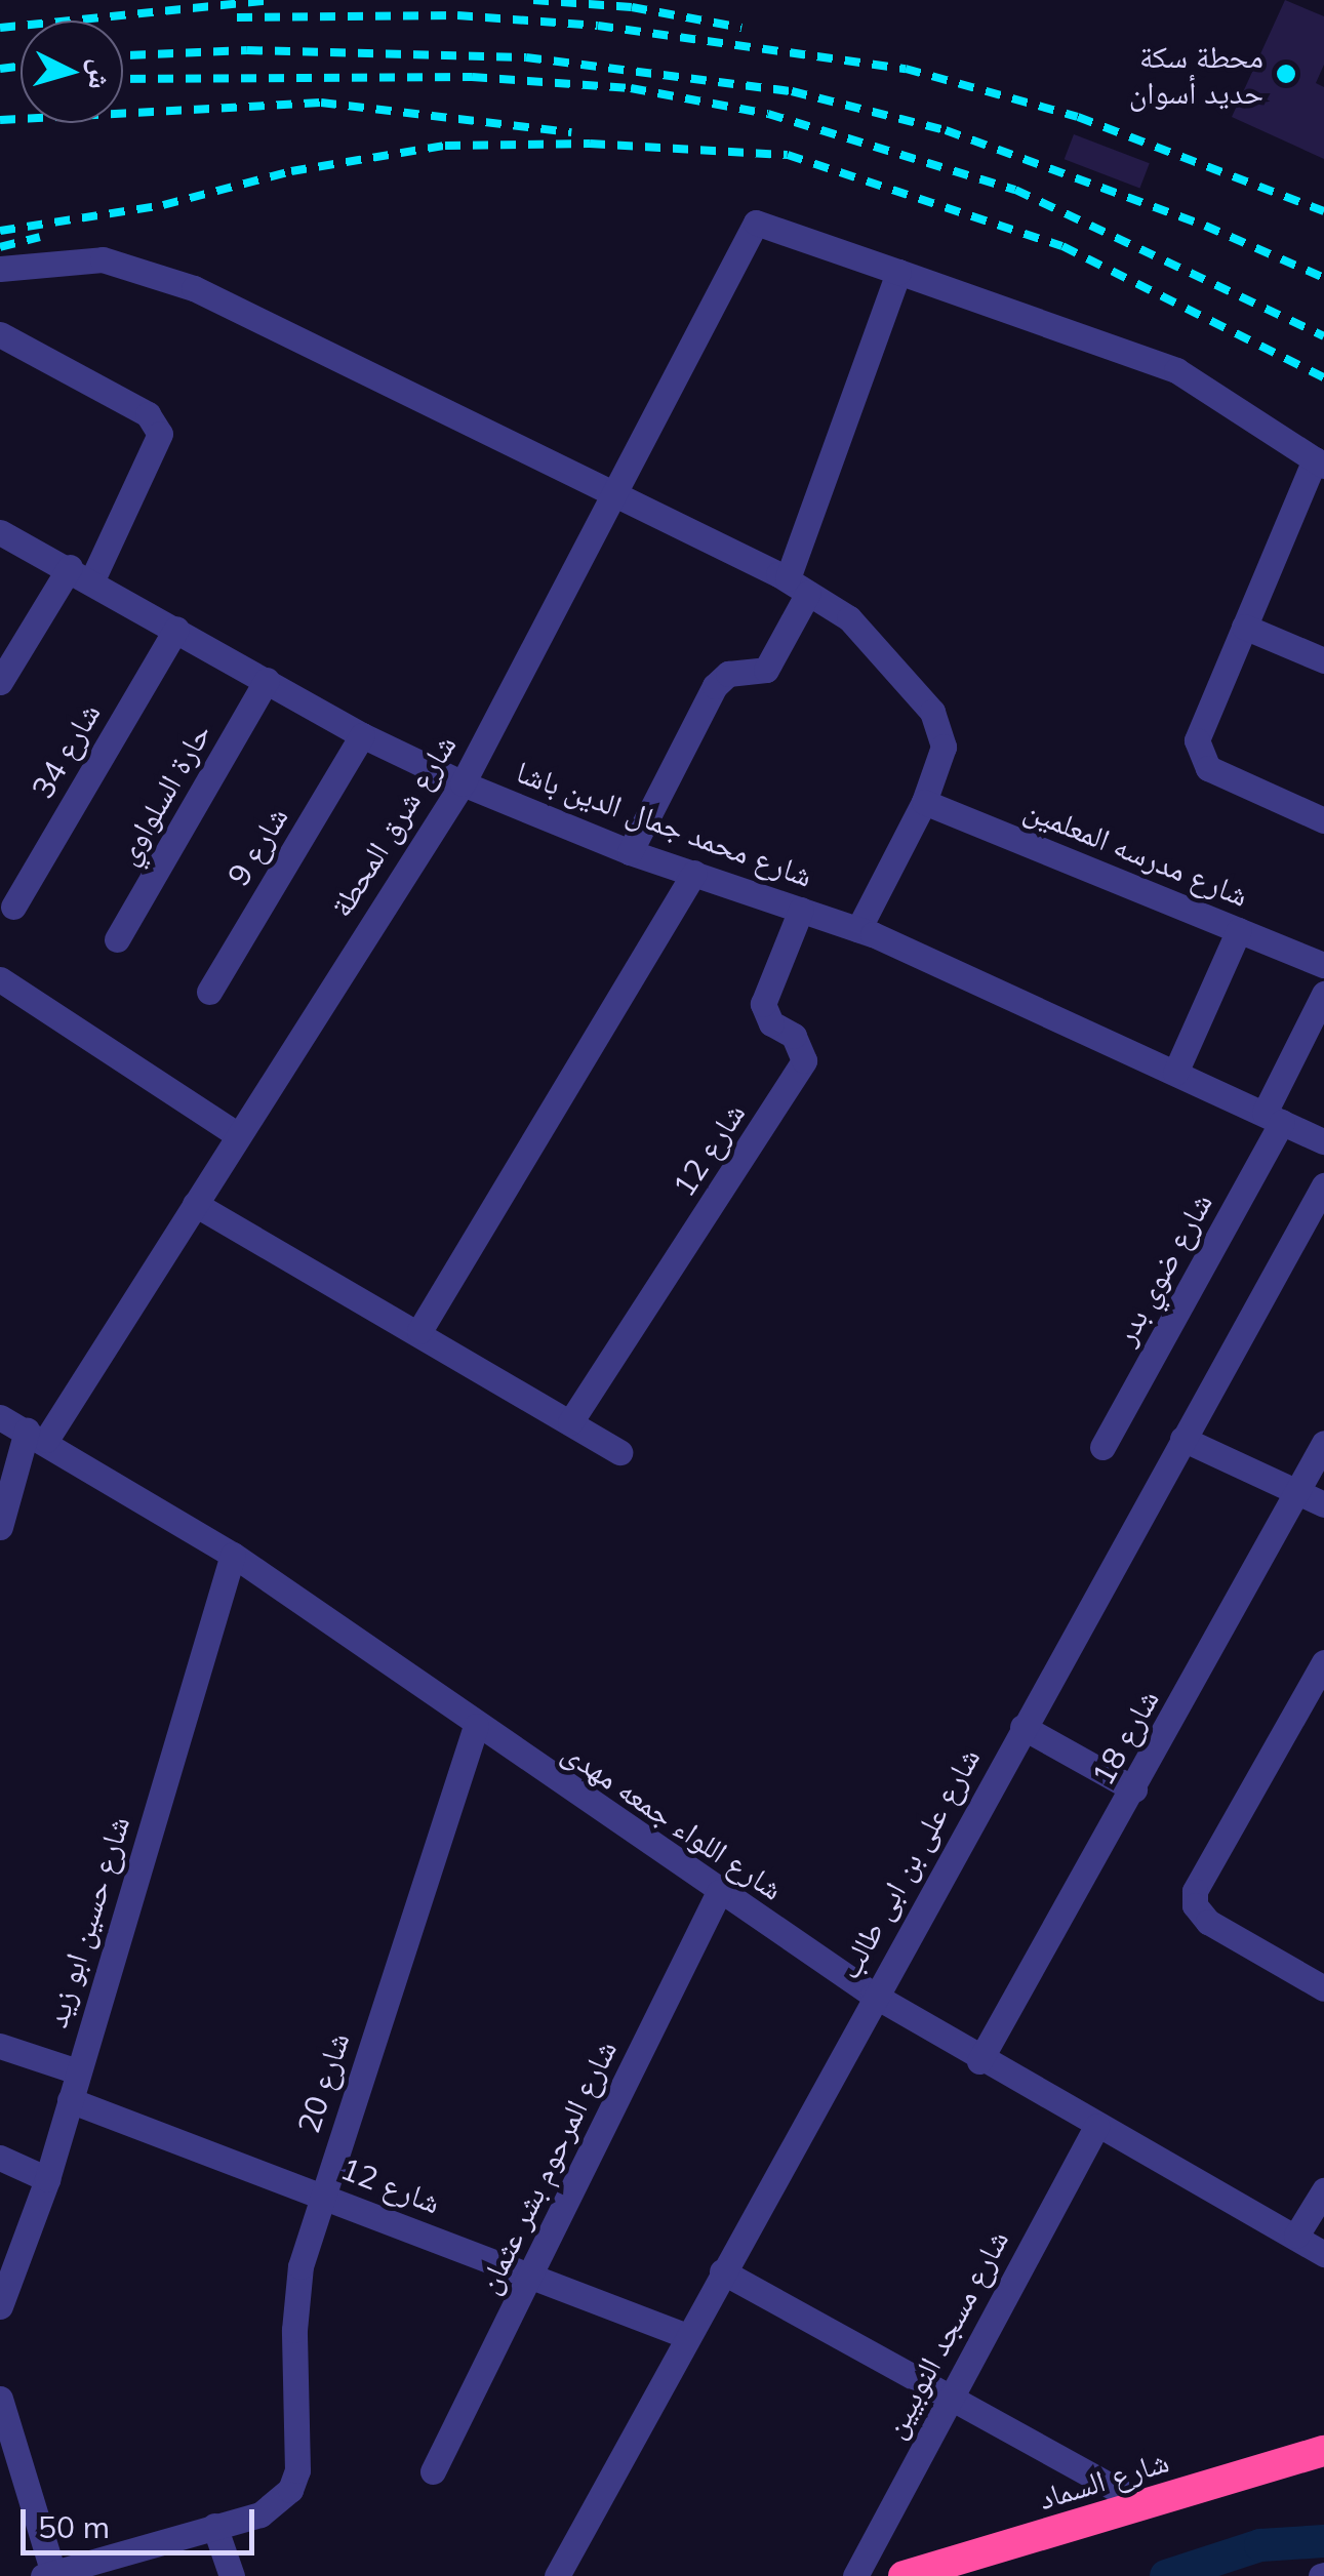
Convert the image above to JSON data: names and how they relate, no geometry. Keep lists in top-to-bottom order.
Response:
{
  "streets": {
    "highway": ["شارع السماد"],
    "street": [
      "شارع 34",
      "حارة السلواوي",
      "شارع محمد جمال الدين باشا",
      "شارع شرق المحطة",
      "شارع 9",
      "شارع مدرسه المعلمين",
      "شارع 12",
      "شارع ضوي بدر",
      "شارع 18",
      "شارع اللواء جمعه مهدى",
      "شارع على بن ابى طالب",
      "شارع حسين ابو زيد",
      "شارع 20",
      "شارع المرحوم بشر عثمان",
      "شارع مسجد النوبيين"
    ]
  },
  "crossings": [
    ["شارع 34", "شارع محمد جمال الدين باشا"],
    ["حارة السلواوي", "شارع محمد جمال الدين باشا"],
    ["شارع محمد جمال الدين باشا", "شارع شرق المحطة"],
    ["شارع محمد جمال الدين باشا", "شارع 9"],
    ["شارع محمد جمال الدين باشا", "شارع 12"],
    ["شارع محمد جمال الدين باشا", "شارع ضوي بدر"],
    ["شارع شرق المحطة", "شارع اللواء جمعه مهدى"],
    ["شارع 12", "شارع على بن ابى طالب"],
    ["شارع 12", "شارع حسين ابو زيد"],
    ["شارع 12", "شارع 20"],
    ["شارع 12", "شارع المرحوم بشر عثمان"],
    ["شارع 18", "شارع اللواء جمعه مهدى"],
    ["شارع اللواء جمعه مهدى", "شارع على بن ابى طالب"],
    ["شارع اللواء جمعه مهدى", "شارع حسين ابو زيد"],
    ["شارع اللواء جمعه مهدى", "شارع 20"],
    ["شارع اللواء جمعه مهدى", "شارع المرحوم بشر عثمان"],
    ["شارع اللواء جمعه مهدى", "شارع مسجد النوبيين"]
  ],
  "places": ["محطة سكة حديد أسوان"],
  "scale_bar": "50 m",
  "north": "right"
}
